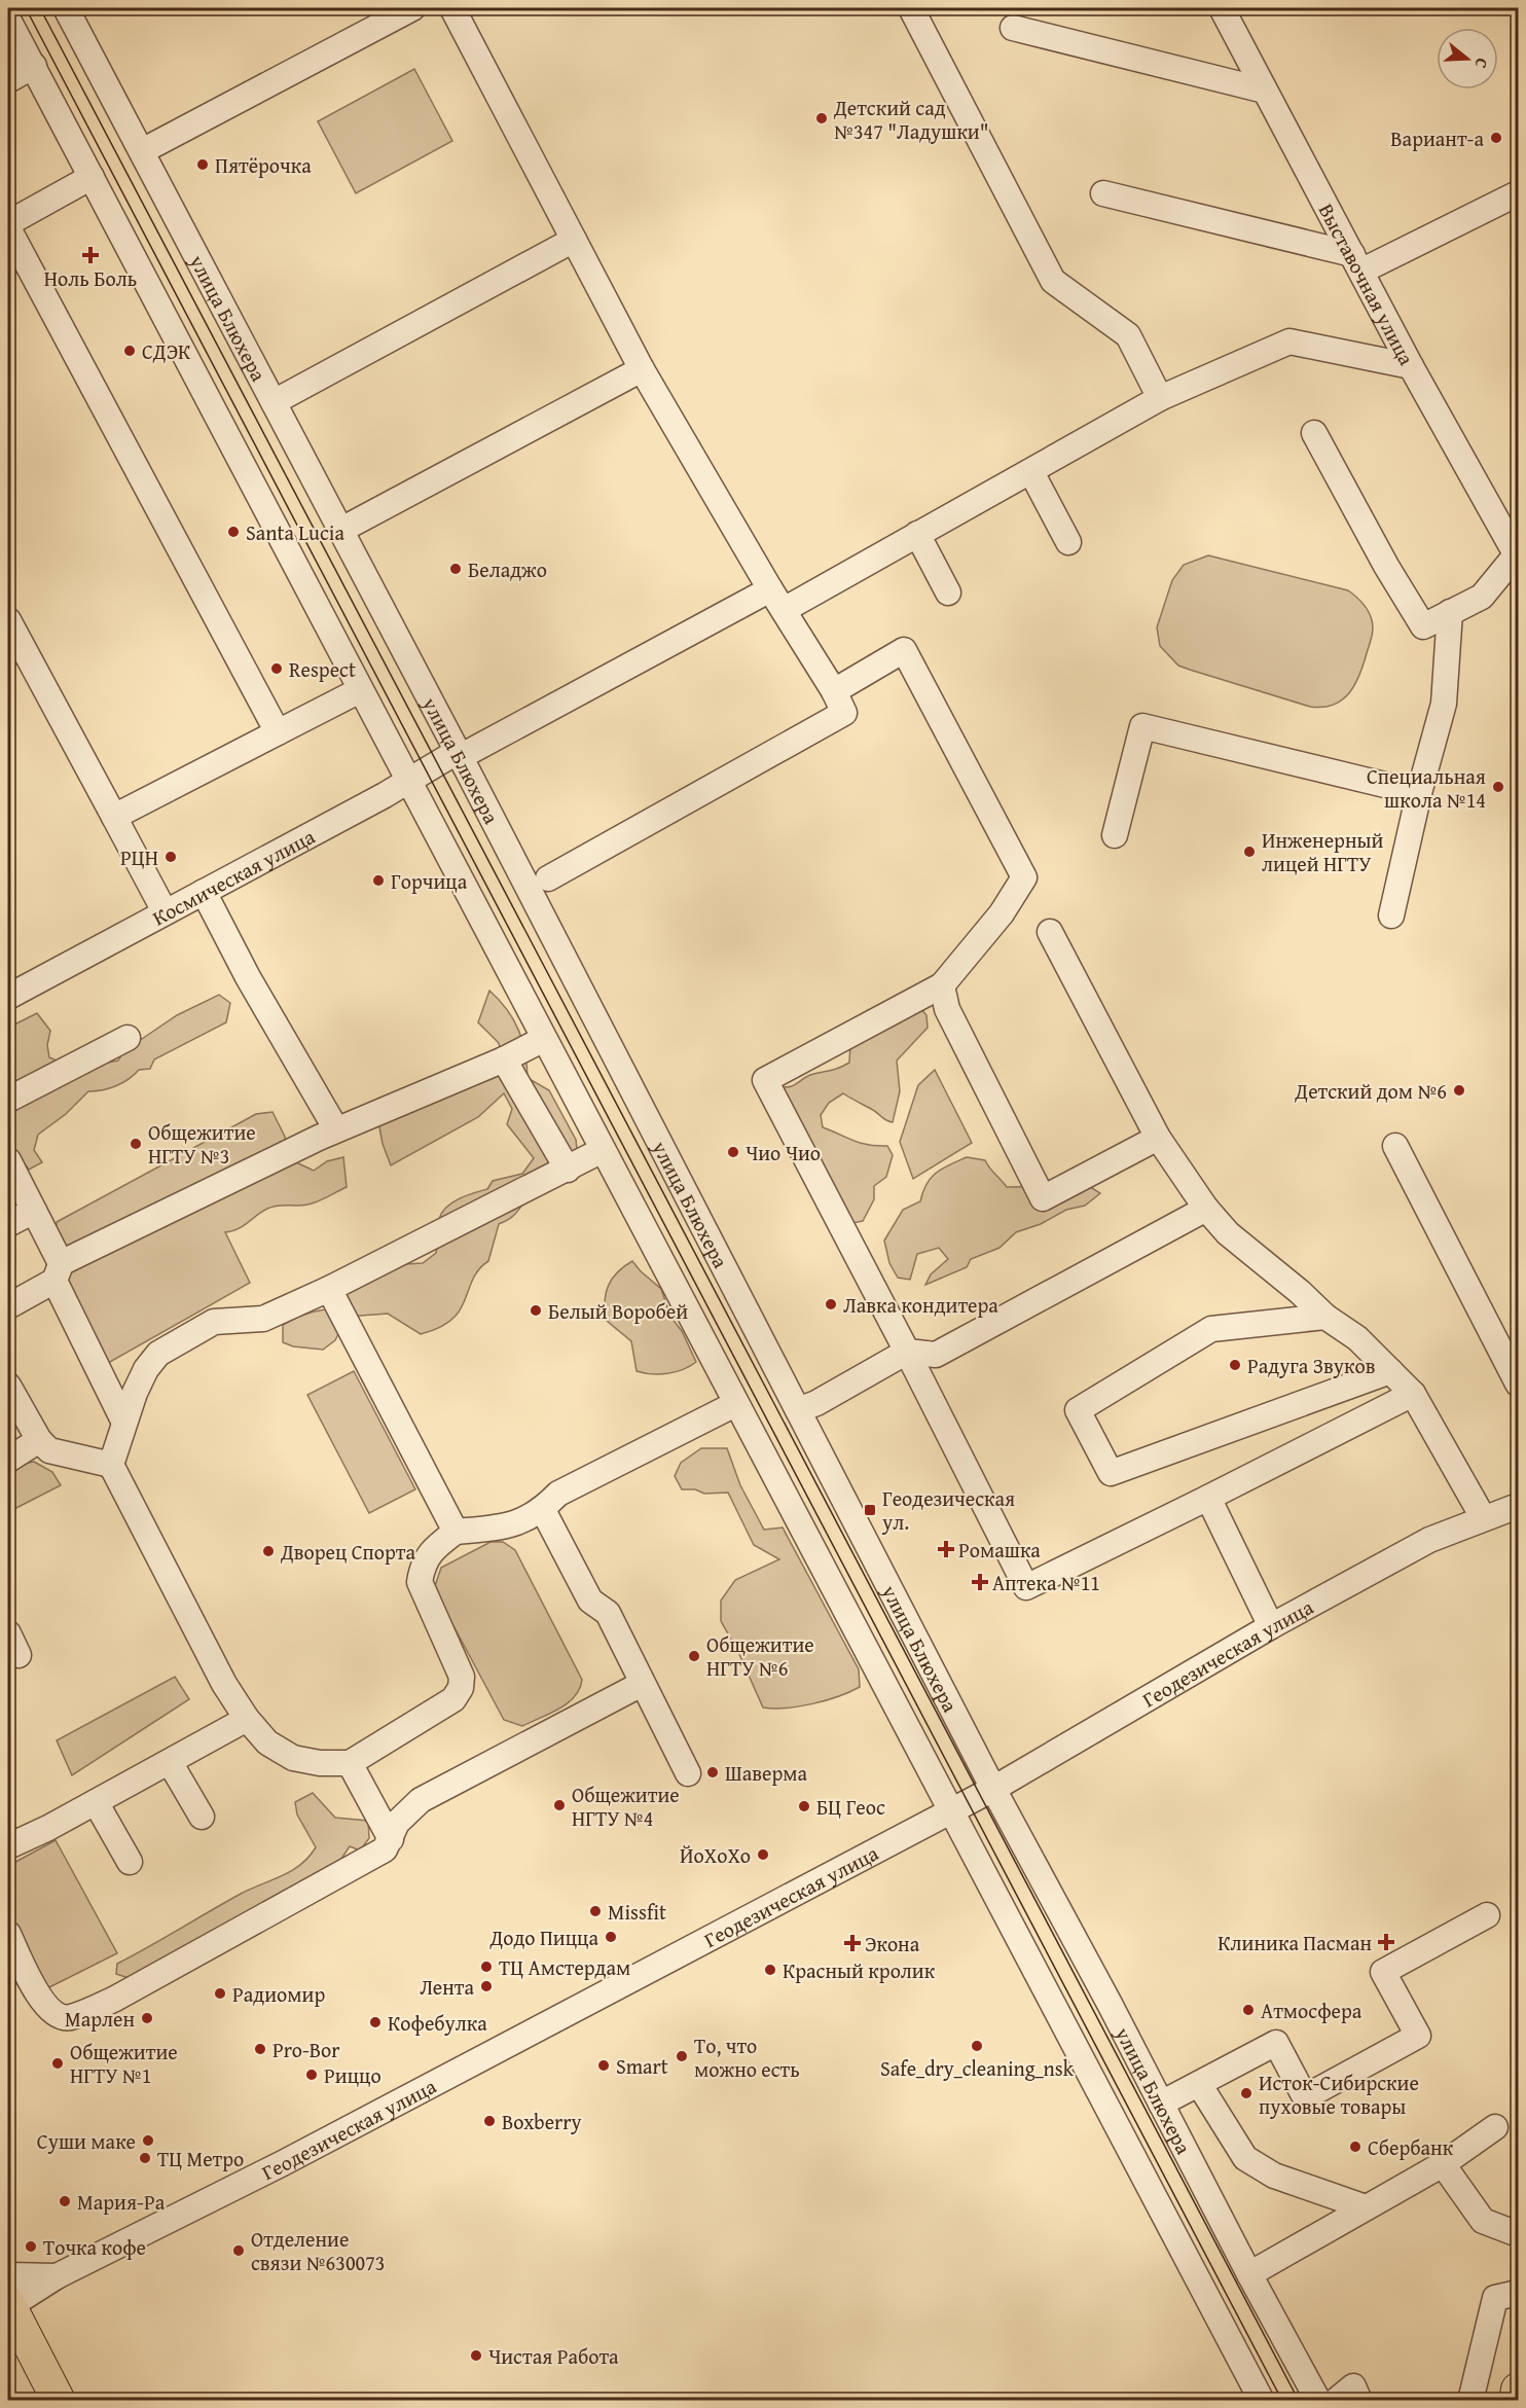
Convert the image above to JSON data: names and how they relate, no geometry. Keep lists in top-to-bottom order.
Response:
{
  "streets": {
    "street": [
      "Выставочная улица",
      "улица Блюхера",
      "Космическая улица",
      "Геодезическая улица"
    ]
  },
  "crossings": [
    ["Выставочная улица", "Космическая улица"],
    ["улица Блюхера", "Космическая улица"],
    ["улица Блюхера", "Геодезическая улица"]
  ],
  "places": {
    "other": [
      "Детский сад №347 \"Ладушки\"",
      "Вариант-а",
      "Пятёрочка",
      "СДЭК",
      "Santa Lucia",
      "Беладжо",
      "Respect",
      "Специальная школа №14",
      "Инженерный лицей НГТУ",
      "РЦН",
      "Горчица",
      "Детский дом №6",
      "Общежитие НГТУ №3",
      "Чио Чио",
      "Лавка кондитера",
      "Белый Воробей",
      "Радуга Звуков",
      "Дворец Спорта",
      "Общежитие НГТУ №6",
      "Шаверма",
      "Общежитие НГТУ №4",
      "БЦ Геос",
      "ЙоХоХо",
      "Missfit",
      "Додо Пицца",
      "ТЦ Амстердам",
      "Красный кролик",
      "Лента",
      "Радиомир",
      "Атмосфера",
      "Марлен",
      "Кофебулка",
      "Safe_dry_cleaning_nsk",
      "Pro-Bor",
      "То, что можно есть",
      "Общежитие НГТУ №1",
      "Smart",
      "Риццо",
      "Исток-Сибирские пуховые товары",
      "Boxberry",
      "Суши маке",
      "Сбербанк",
      "ТЦ Метро",
      "Мария-Ра",
      "Точка кофе",
      "Отделение связи №630073",
      "Чистая Работа"
    ],
    "health": [
      "Ноль Боль",
      "Ромашка",
      "Аптека №11",
      "Клиника Пасман",
      "Экона"
    ],
    "transit": ["Геодезическая ул."]
  },
  "north": "right"
}
